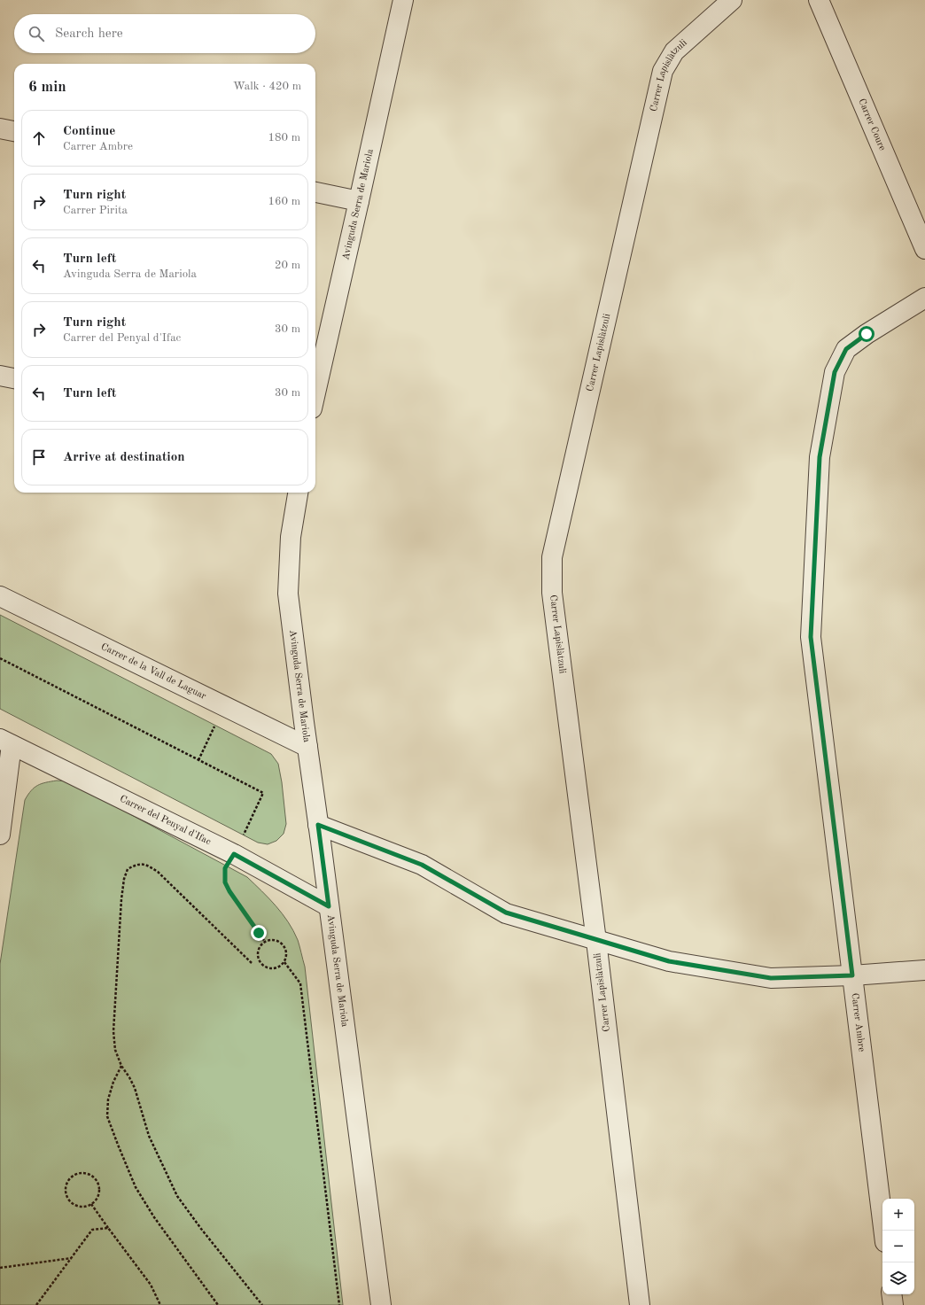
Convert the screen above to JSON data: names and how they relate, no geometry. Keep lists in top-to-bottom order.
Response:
{
  "streets": {
    "street": [
      "Carrer Lapislàtzuli",
      "Carrer Coure",
      "Avinguda Serra de Mariola",
      "Carrer de la Vall de Laguar",
      "Carrer del Penyal d'Ifac",
      "Carrer Ambre"
    ]
  },
  "crossings": [
    ["Avinguda Serra de Mariola", "Carrer de la Vall de Laguar"],
    ["Avinguda Serra de Mariola", "Carrer del Penyal d'Ifac"]
  ],
  "page": {
    "search": "Search here",
    "heading": ["6 min", "Walk · 420 m"],
    "list": [
      ["Continue", "Carrer Ambre", "180 m"],
      ["Turn right", "Carrer Pirita", "160 m"],
      ["Turn left", "Avinguda Serra de Mariola", "20 m"],
      ["Turn right", "Carrer del Penyal d'Ifac", "30 m"],
      ["Turn left", "30 m"],
      "Arrive at destination"
    ],
    "map_buttons": ["+", "−"]
  }
}
